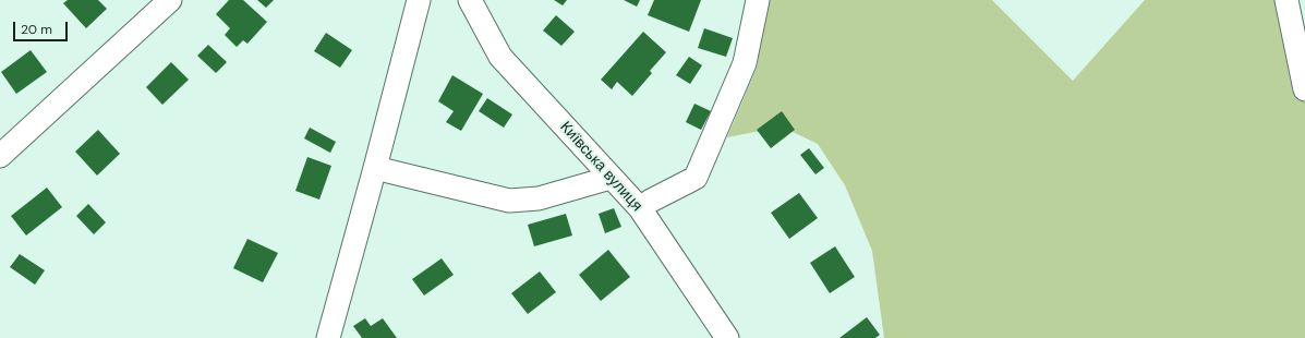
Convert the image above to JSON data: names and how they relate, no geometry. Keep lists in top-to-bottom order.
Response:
{
  "streets": {
    "street": ["Київська вулиця"]
  },
  "scale_bar": "20 m"
}
